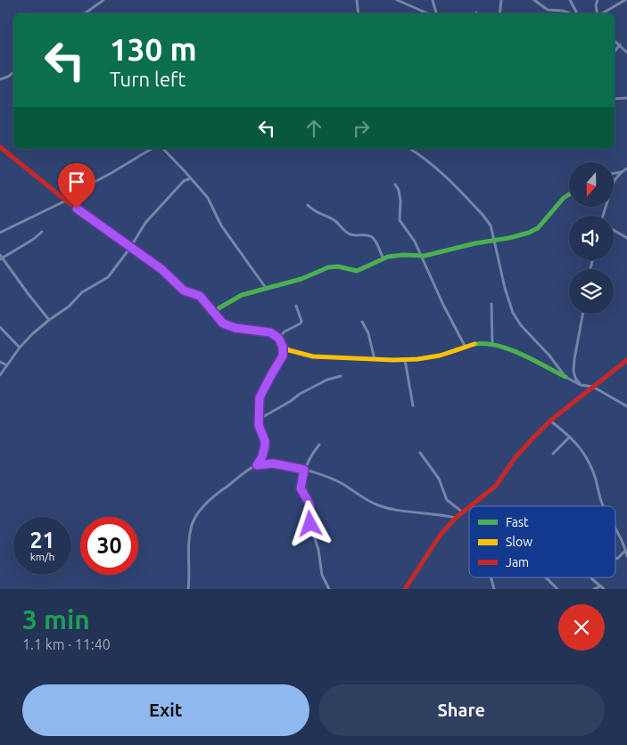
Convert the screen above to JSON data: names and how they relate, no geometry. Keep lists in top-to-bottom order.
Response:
{
  "legend": ["Fast", "Slow", "Jam"],
  "north": "bottom",
  "page": {
    "turn": ["130 m", "Turn left"],
    "speed": "21 km/h",
    "limit": "30",
    "heading": ["3 min", "1.1 km · 11:40"],
    "buttons": ["Exit", "Share"]
  }
}
